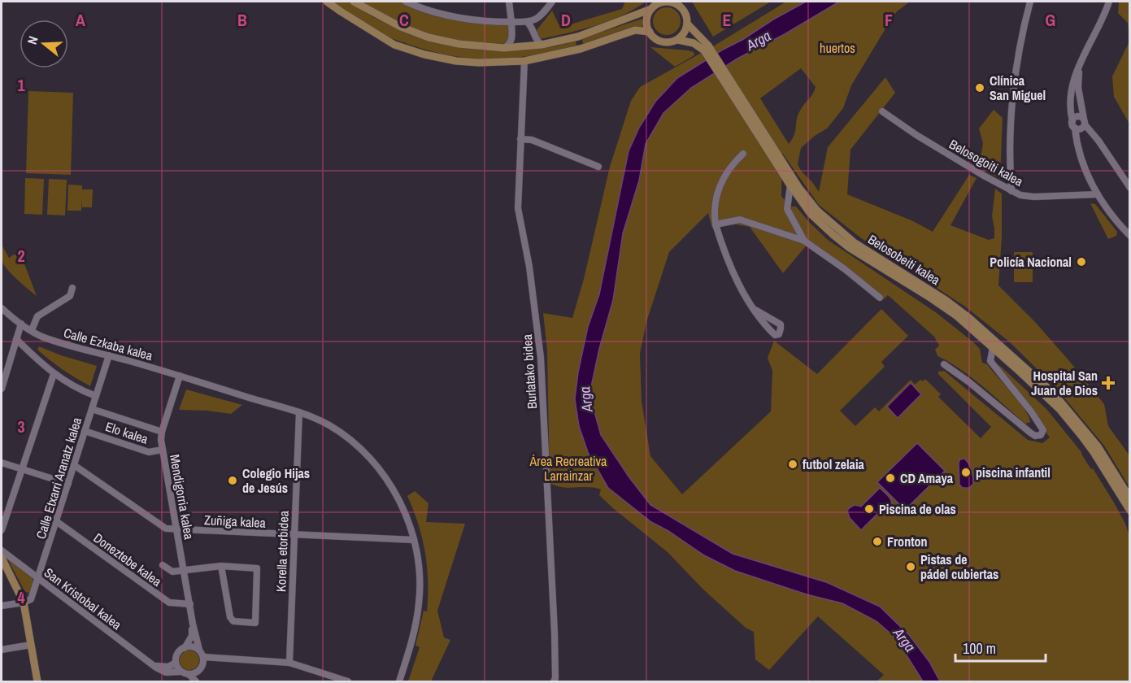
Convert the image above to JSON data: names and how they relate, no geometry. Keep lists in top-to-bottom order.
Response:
{
  "streets": {
    "main road": ["Belosobeiti kalea"],
    "street": [
      "Belosogoiti kalea",
      "Calle Ezkaba kalea",
      "Burlatako bidea",
      "Elo kalea",
      "Calle Etxarri Aranatz kalea",
      "Mendigorria kalea",
      "Zuñiga kalea",
      "Korella etorbidea",
      "Doneztebe kalea",
      "San Kristobal kalea"
    ]
  },
  "crossings": [
    ["Calle Ezkaba kalea", "Calle Etxarri Aranatz kalea"],
    ["Calle Ezkaba kalea", "Mendigorria kalea"],
    ["Calle Ezkaba kalea", "Zuñiga kalea"],
    ["Calle Ezkaba kalea", "Korella etorbidea"],
    ["Elo kalea", "Calle Etxarri Aranatz kalea"],
    ["Elo kalea", "Mendigorria kalea"],
    ["Calle Etxarri Aranatz kalea", "Doneztebe kalea"],
    ["Calle Etxarri Aranatz kalea", "San Kristobal kalea"],
    ["Mendigorria kalea", "Zuñiga kalea"],
    ["Mendigorria kalea", "Doneztebe kalea"],
    ["Mendigorria kalea", "San Kristobal kalea"],
    ["Zuñiga kalea", "Korella etorbidea"]
  ],
  "water": ["Arga"],
  "parks": ["huertos", "Área Recreativa Larrainzar"],
  "places": {
    "other": [
      "Clínica San Miguel",
      "Policía Nacional",
      "futbol zelaia",
      "piscina infantil",
      "CD Amaya",
      "Colegio Hijas de Jesús",
      "Piscina de olas",
      "Fronton",
      "Pistas de pádel cubiertas"
    ],
    "health": ["Hospital San Juan de Dios"]
  },
  "scale_bar": "100 m",
  "north": "left",
  "grid": {
    "columns": [
      "A",
      "B",
      "C",
      "D",
      "E",
      "F",
      "G"
    ],
    "rows": [
      "1",
      "2",
      "3",
      "4"
    ]
  }
}
